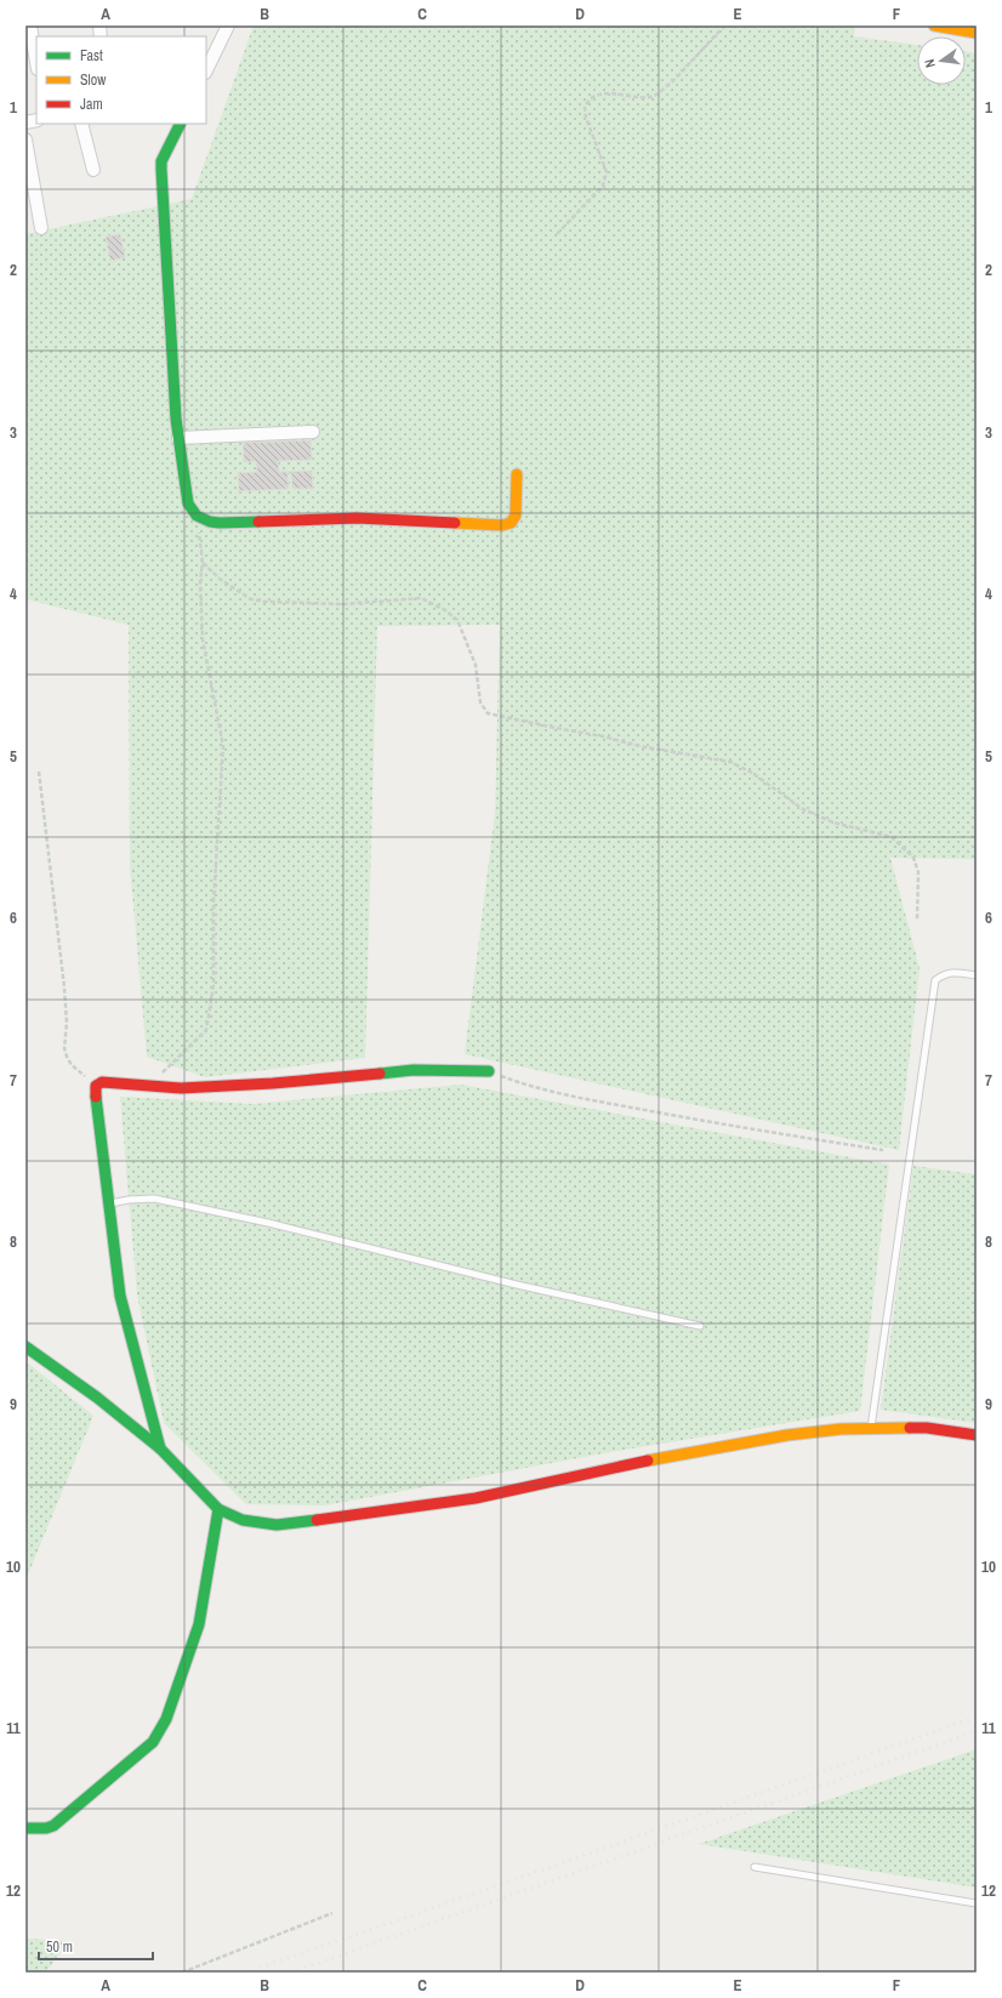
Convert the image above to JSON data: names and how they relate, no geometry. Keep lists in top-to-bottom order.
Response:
{
  "legend": ["Fast", "Slow", "Jam"],
  "scale_bar": "50 m",
  "north": "left",
  "grid": {
    "columns": [
      "A",
      "B",
      "C",
      "D",
      "E",
      "F"
    ],
    "rows": [
      "1",
      "2",
      "3",
      "4",
      "5",
      "6",
      "7",
      "8",
      "9",
      "10",
      "11",
      "12"
    ]
  }
}
